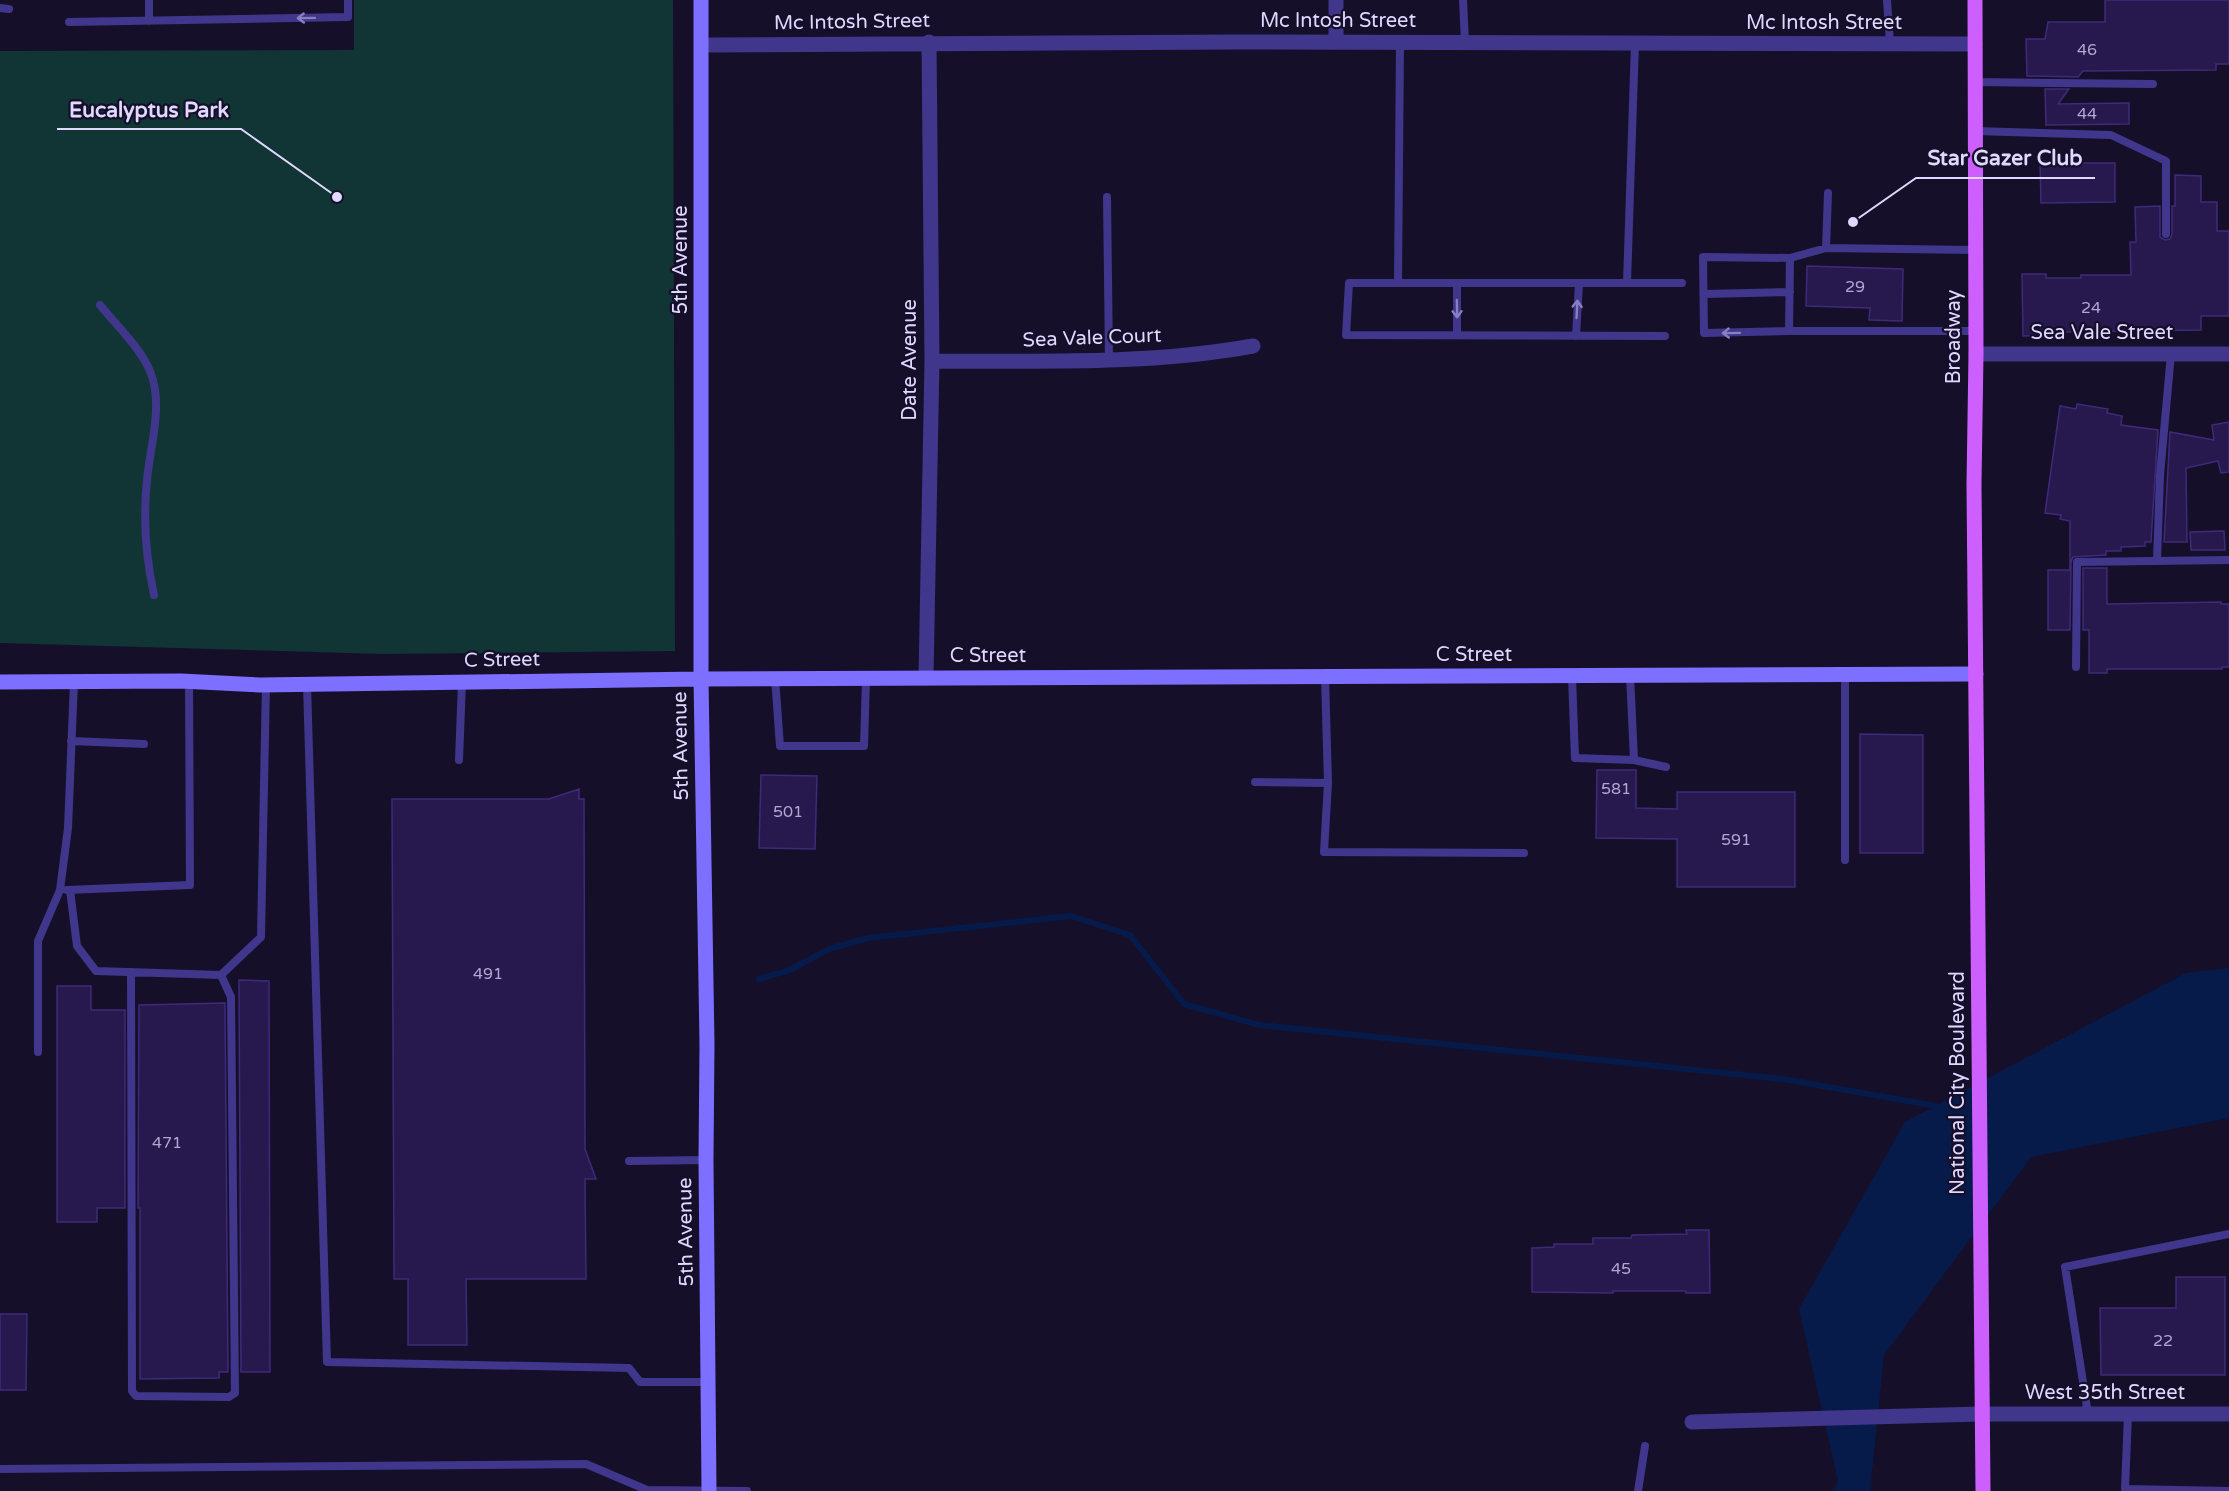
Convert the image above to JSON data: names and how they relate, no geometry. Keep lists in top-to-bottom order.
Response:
{
  "streets": {
    "main road": [
      "5th Avenue",
      "Broadway",
      "C Street",
      "National City Boulevard"
    ],
    "street": [
      "Mc Intosh Street",
      "Sea Vale Street",
      "Sea Vale Court",
      "Date Avenue",
      "West 35th Street"
    ]
  },
  "crossings": [
    ["Mc Intosh Street", "5th Avenue"],
    ["Mc Intosh Street", "Broadway"],
    ["Mc Intosh Street", "Date Avenue"],
    ["5th Avenue", "C Street"],
    ["Sea Vale Street", "Broadway"],
    ["Broadway", "C Street"],
    ["Broadway", "National City Boulevard"],
    ["Sea Vale Court", "Date Avenue"],
    ["Date Avenue", "C Street"],
    ["C Street", "National City Boulevard"],
    ["National City Boulevard", "West 35th Street"]
  ],
  "places": ["Eucalyptus Park", "Star Gazer Club"],
  "house_numbers": [
    "46",
    "44",
    "29",
    "24",
    "581",
    "501",
    "591",
    "491",
    "471",
    "45",
    "22"
  ]
}
